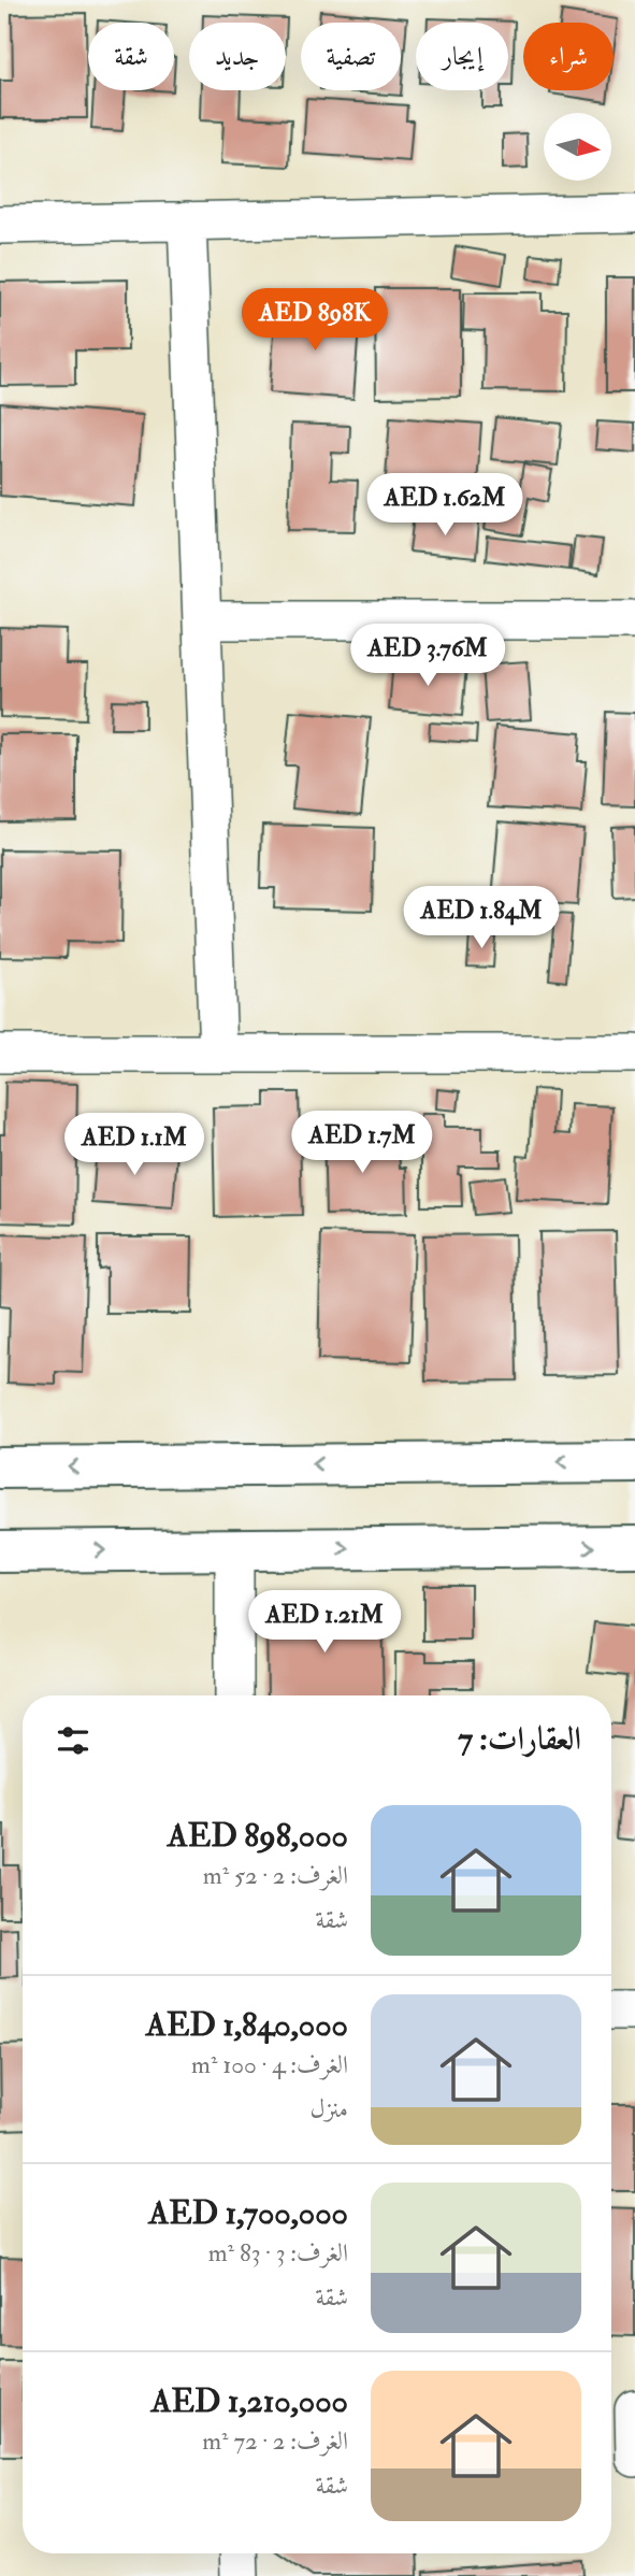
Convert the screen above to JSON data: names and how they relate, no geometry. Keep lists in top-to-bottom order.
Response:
{
  "north": "right",
  "page": {
    "chip": [
      "شراء",
      "إيجار",
      "تصفية",
      "جديد",
      "شقة"
    ],
    "price": [
      "AED 898K",
      "AED 1.62M",
      "AED 3.76M",
      "AED 1.84M",
      "AED 1.7M",
      "AED 1.1M",
      "AED 1.21M"
    ],
    "heading": "العقارات: 7",
    "list": [
      {
        "name": "AED 898,000",
        "note": "الغرف: 2 · 52 m² · شقة"
      },
      {
        "name": "AED 1,840,000",
        "note": "الغرف: 4 · 100 m² · منزل"
      },
      {
        "name": "AED 1,700,000",
        "note": "الغرف: 3 · 83 m² · شقة"
      },
      {
        "name": "AED 1,210,000",
        "note": "الغرف: 2 · 72 m² · شقة"
      }
    ]
  }
}
